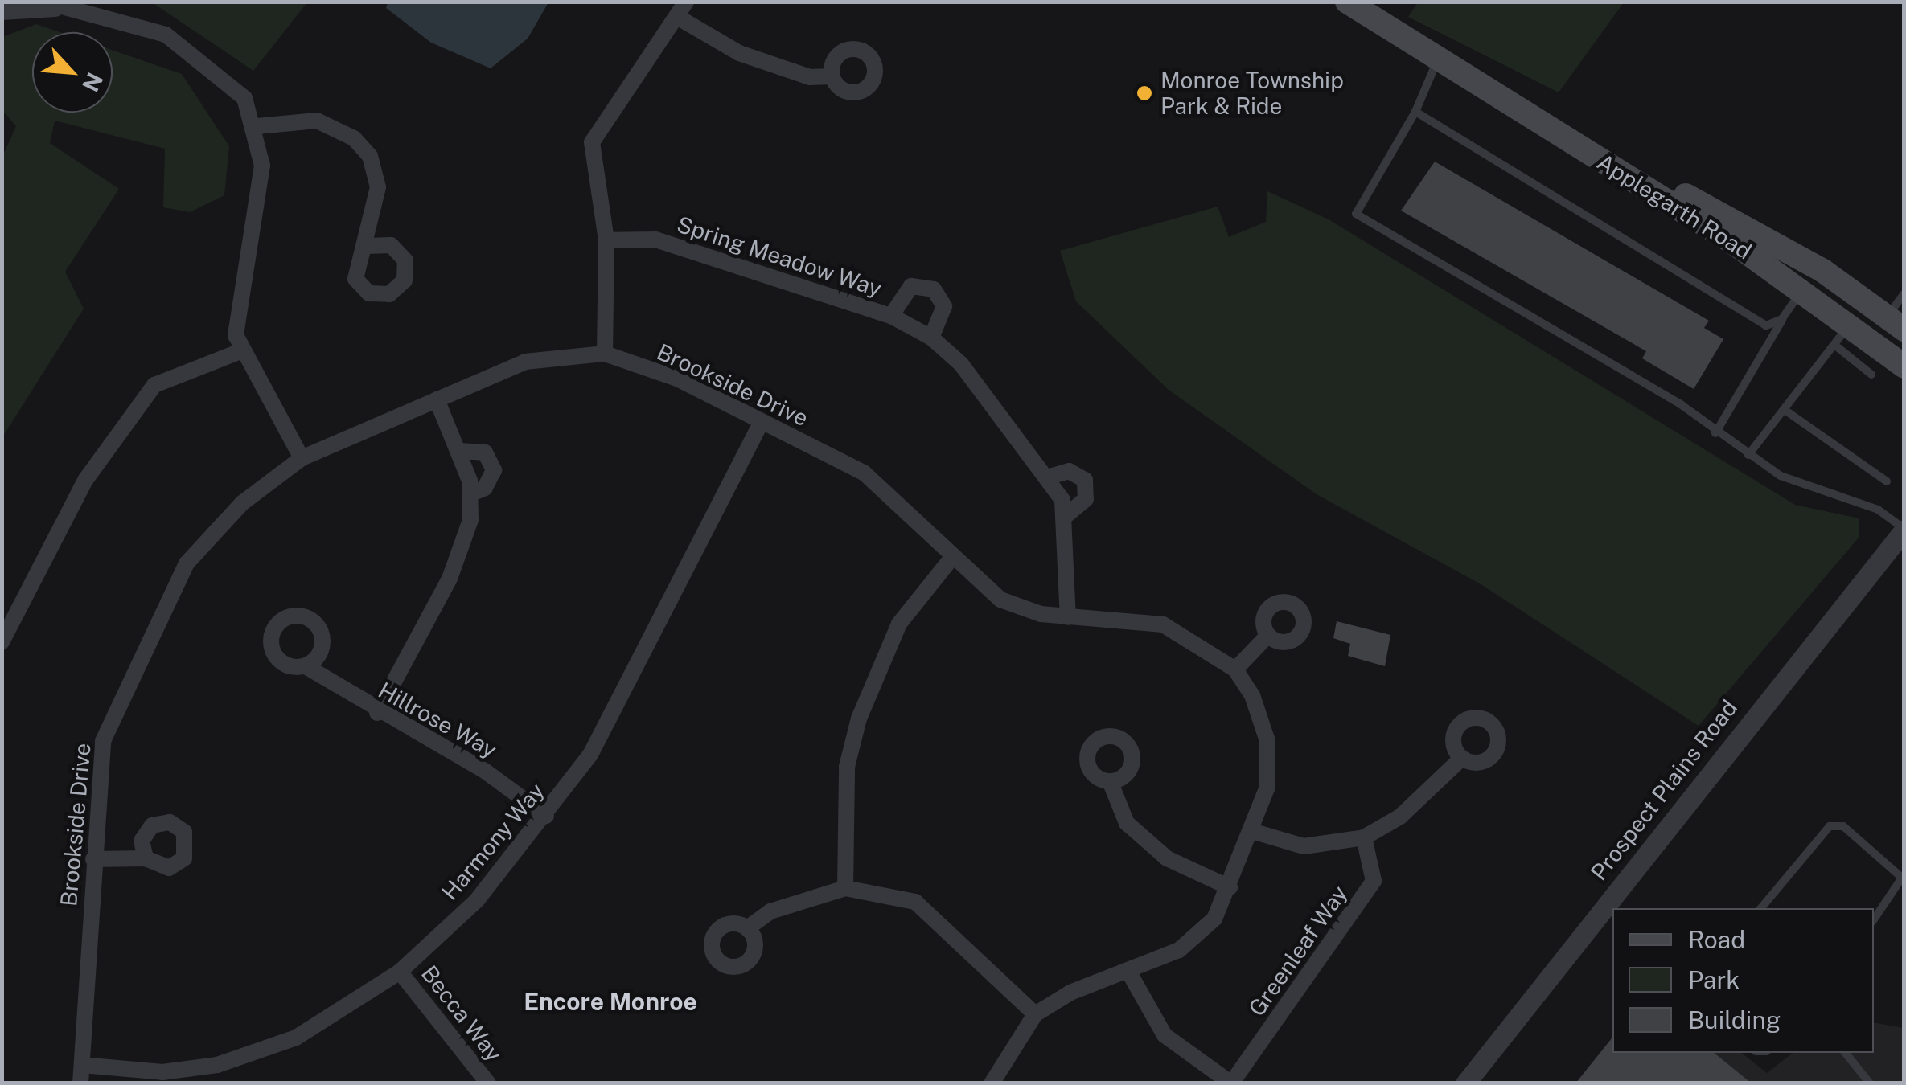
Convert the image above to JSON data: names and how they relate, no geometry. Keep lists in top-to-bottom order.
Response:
{
  "streets": {
    "main road": ["Applegarth Road"],
    "street": [
      "Spring Meadow Way",
      "Brookside Drive",
      "Hillrose Way",
      "Prospect Plains Road",
      "Harmony Way",
      "Greenleaf Way",
      "Becca Way"
    ]
  },
  "crossings": [
    ["Spring Meadow Way", "Brookside Drive"],
    ["Brookside Drive", "Harmony Way"],
    ["Hillrose Way", "Harmony Way"],
    ["Harmony Way", "Becca Way"]
  ],
  "districts": ["Encore Monroe"],
  "places": ["Monroe Township Park & Ride"],
  "legend": ["Road", "Park", "Building"],
  "north": "bottom right"
}
